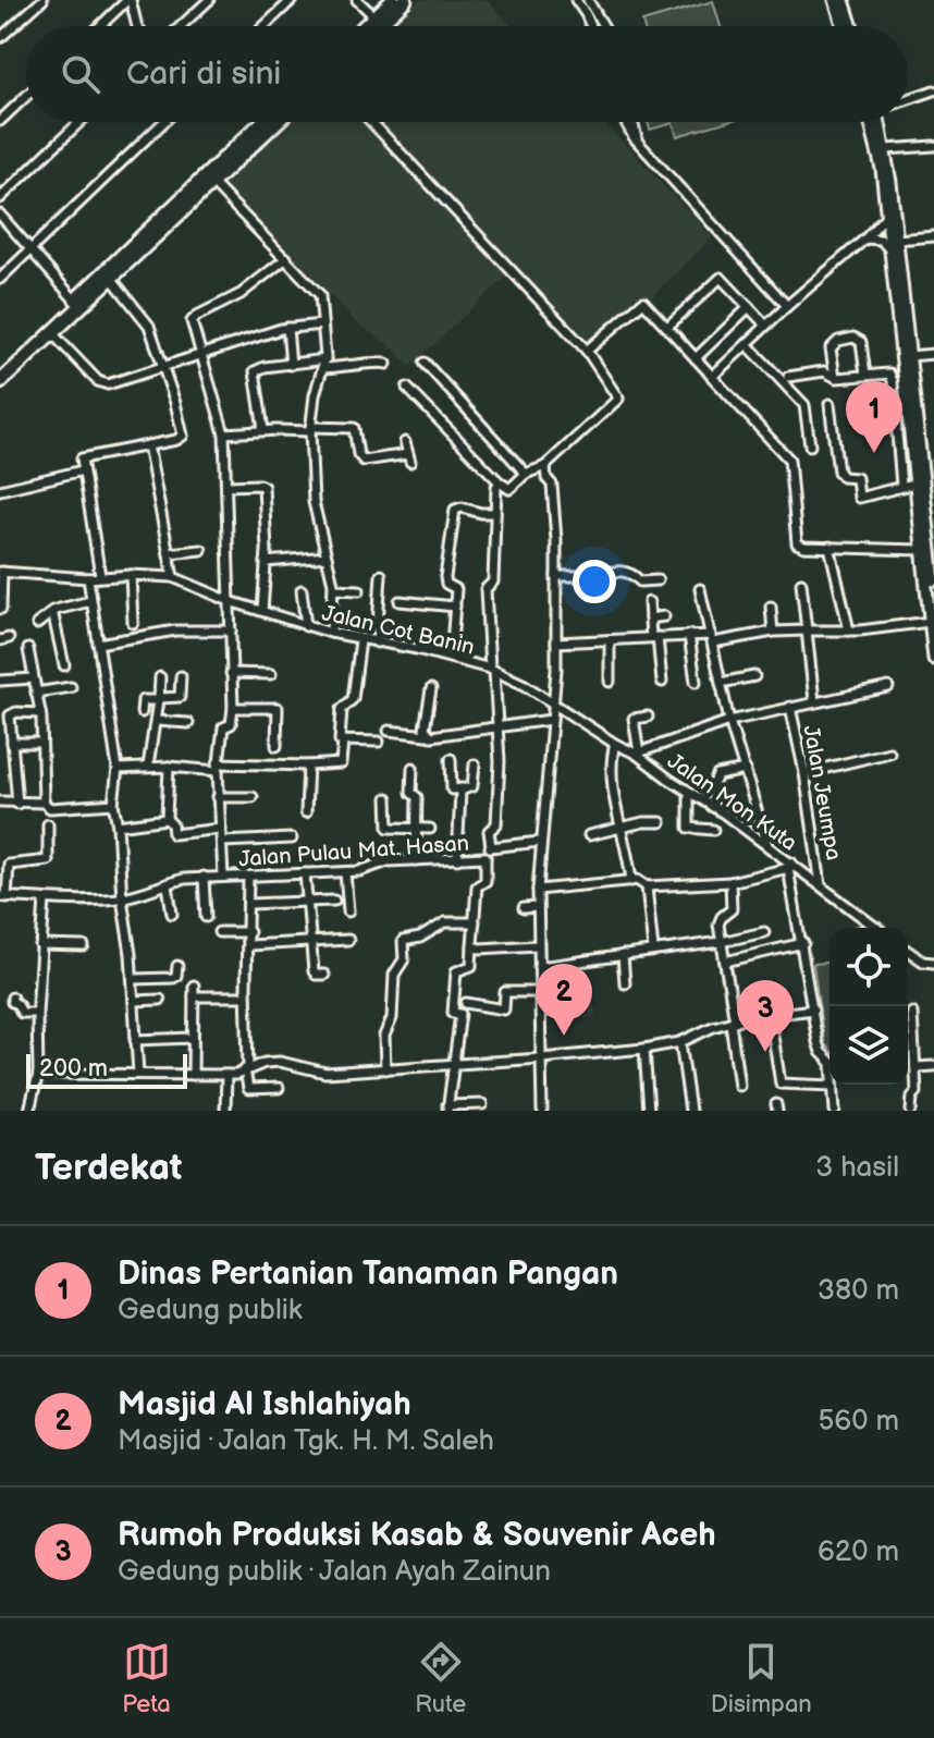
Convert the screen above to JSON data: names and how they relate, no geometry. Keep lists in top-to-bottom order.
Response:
{
  "streets": {
    "street": [
      "Jalan Cot Banin",
      "Jalan Jeumpa",
      "Jalan Mon Kuta",
      "Jalan Pulau Mat. Hasan"
    ]
  },
  "crossings": [
    ["Jalan Cot Banin", "Jalan Mon Kuta"],
    ["Jalan Jeumpa", "Jalan Mon Kuta"]
  ],
  "scale_bar": "200 m",
  "page": {
    "search": "Cari di sini",
    "pins": ["1", "2", "3"],
    "scale": "200 m",
    "heading": ["Terdekat", "3 hasil"],
    "list": [
      {
        "mark": "1",
        "name": "Dinas Pertanian Tanaman Pangan",
        "note": "Gedung publik",
        "value": "380 m"
      },
      {
        "mark": "2",
        "name": "Masjid Al Ishlahiyah",
        "note": "Masjid · Jalan Tgk. H. M. Saleh",
        "value": "560 m"
      },
      {
        "mark": "3",
        "name": "Rumoh Produksi Kasab & Souvenir Aceh",
        "note": "Gedung publik · Jalan Ayah Zainun",
        "value": "620 m"
      }
    ],
    "nav": ["Peta", "Rute", "Disimpan"]
  }
}
